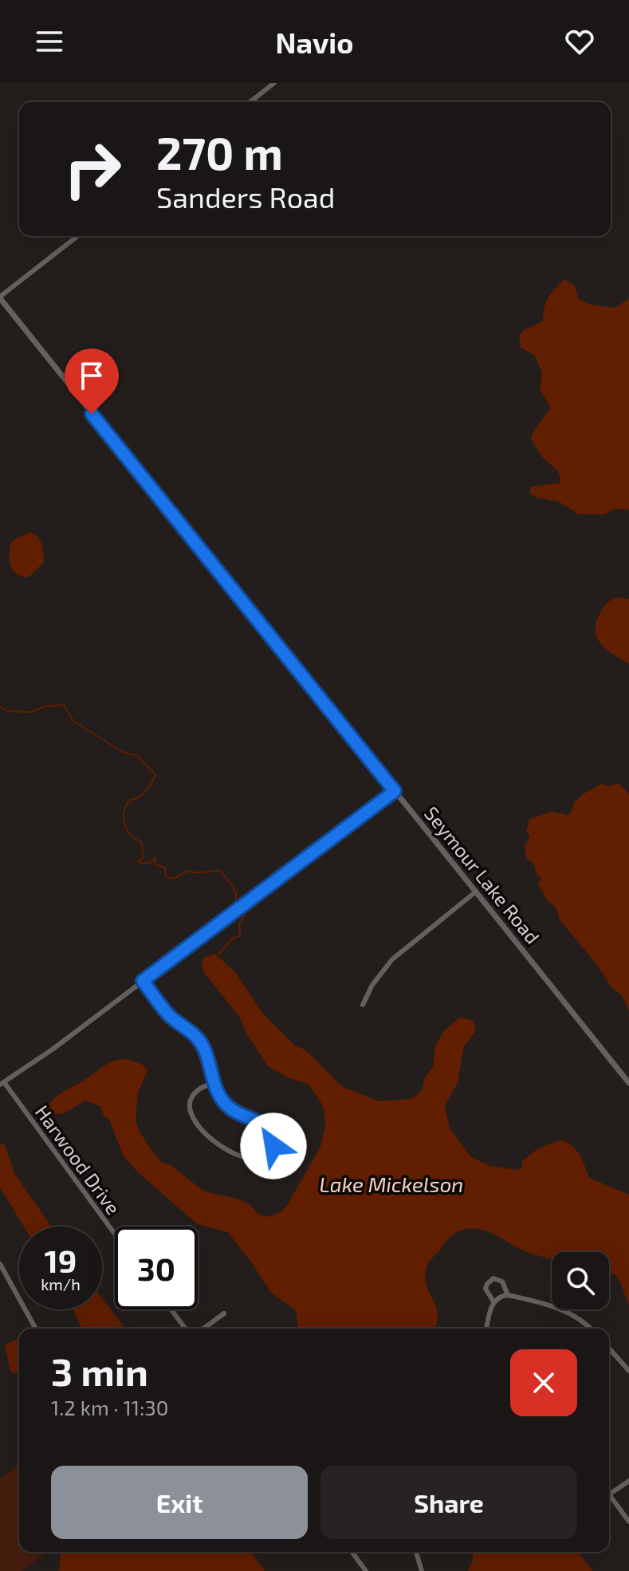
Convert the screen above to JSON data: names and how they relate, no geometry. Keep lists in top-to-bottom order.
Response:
{
  "streets": {
    "street": ["Seymour Lake Road", "Harwood Drive"]
  },
  "water": ["Lake Mickelson"],
  "page": {
    "header": "Navio",
    "turn": ["270 m", "Sanders Road"],
    "speed": "19 km/h",
    "limit": "30",
    "heading": ["3 min", "1.2 km · 11:30"],
    "buttons": ["Exit", "Share"]
  }
}
